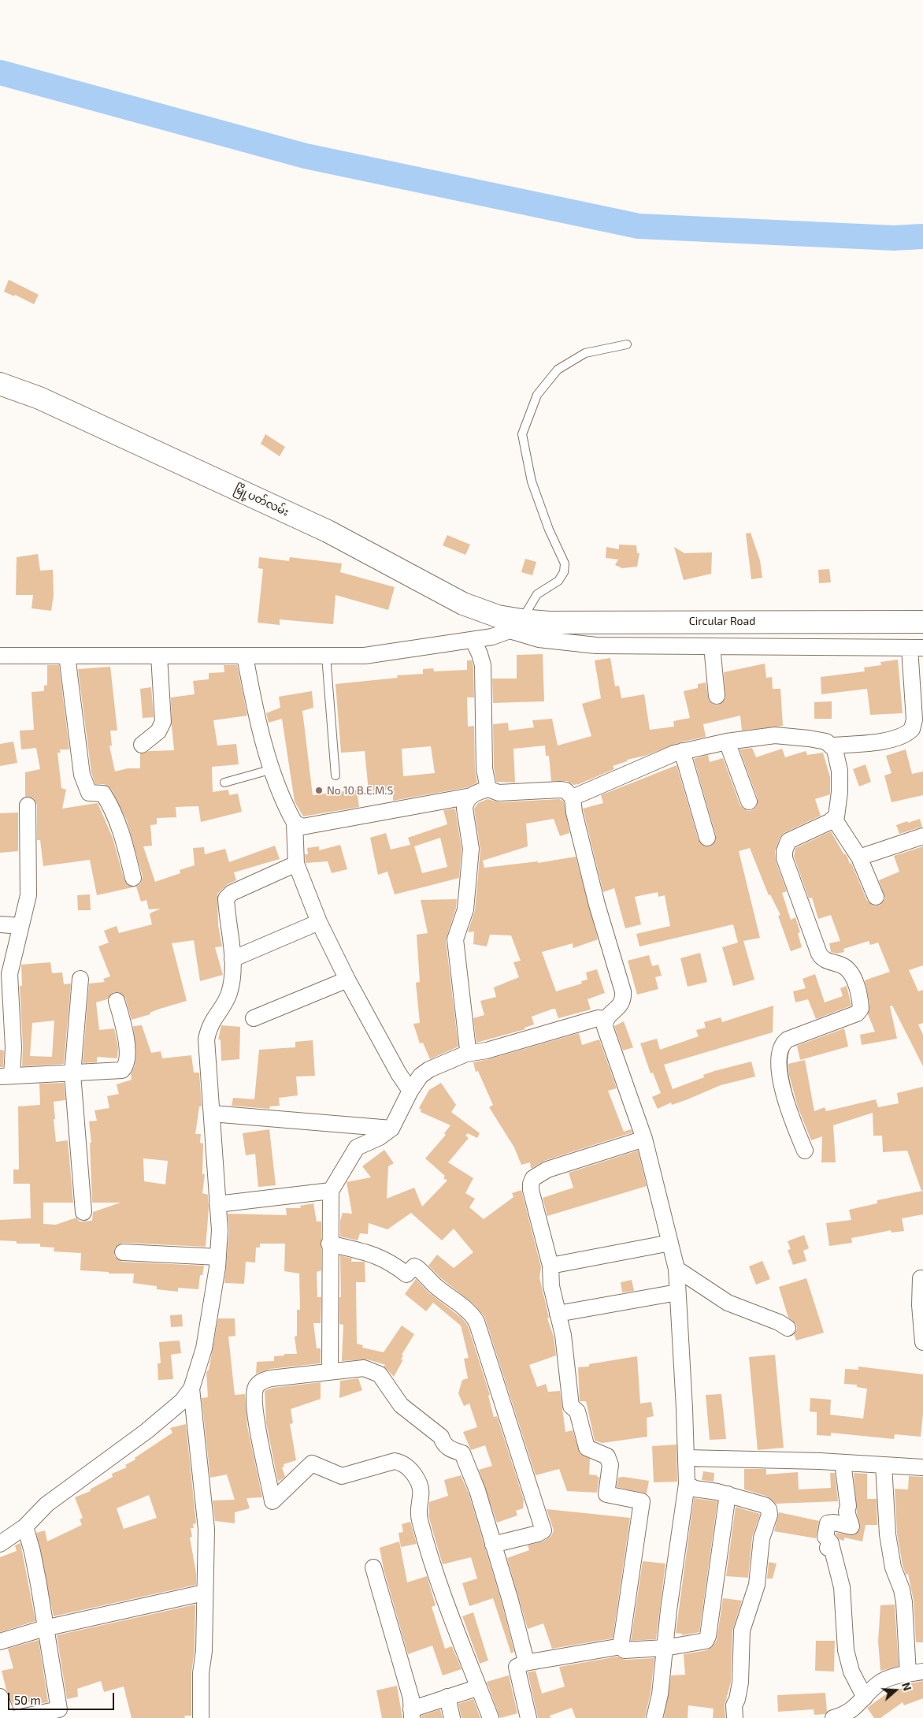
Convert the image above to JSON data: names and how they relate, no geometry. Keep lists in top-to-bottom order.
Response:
{
  "streets": {
    "main road": ["မြို့ပတ်လမ်း", "Circular Road"]
  },
  "crossings": [
    ["မြို့ပတ်လမ်း", "Circular Road"]
  ],
  "places": ["No 10 B.E.M.S"],
  "scale_bar": "50 m",
  "north": "right"
}
